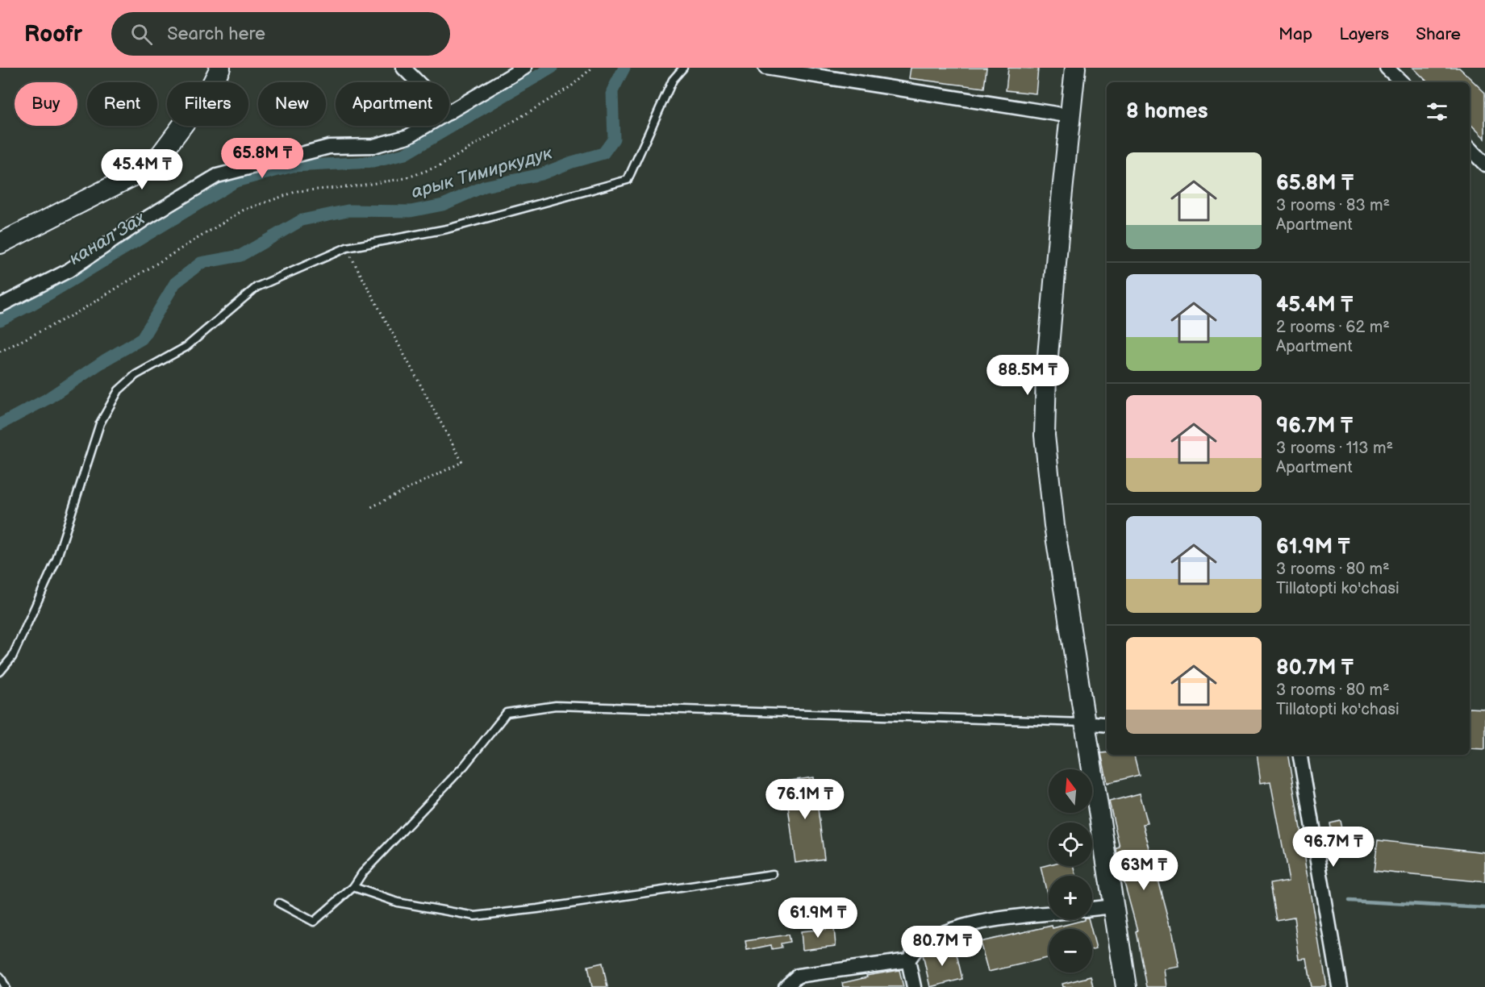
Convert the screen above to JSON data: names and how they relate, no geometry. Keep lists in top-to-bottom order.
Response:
{
  "water": ["арык Тимиркудук", "канал Зах"],
  "north": "top",
  "page": {
    "header": "Roofr",
    "search": "Search here",
    "nav": ["Map", "Layers", "Share"],
    "chip": [
      "Buy",
      "Rent",
      "Filters",
      "New",
      "Apartment"
    ],
    "heading": "8 homes",
    "price": [
      "65.8M ₸",
      "45.4M ₸",
      "88.5M ₸",
      "76.1M ₸",
      "96.7M ₸",
      "63M ₸",
      "61.9M ₸",
      "80.7M ₸"
    ],
    "list": [
      {
        "name": "65.8M ₸",
        "note": "3 rooms · 83 m² · Apartment"
      },
      {
        "name": "45.4M ₸",
        "note": "2 rooms · 62 m² · Apartment"
      },
      {
        "name": "96.7M ₸",
        "note": "3 rooms · 113 m² · Apartment"
      },
      {
        "name": "61.9M ₸",
        "note": "3 rooms · 80 m² · Tillatopti ko'chasi"
      },
      {
        "name": "80.7M ₸",
        "note": "3 rooms · 80 m² · Tillatopti ko'chasi"
      }
    ],
    "map_buttons": ["+", "−"]
  }
}
